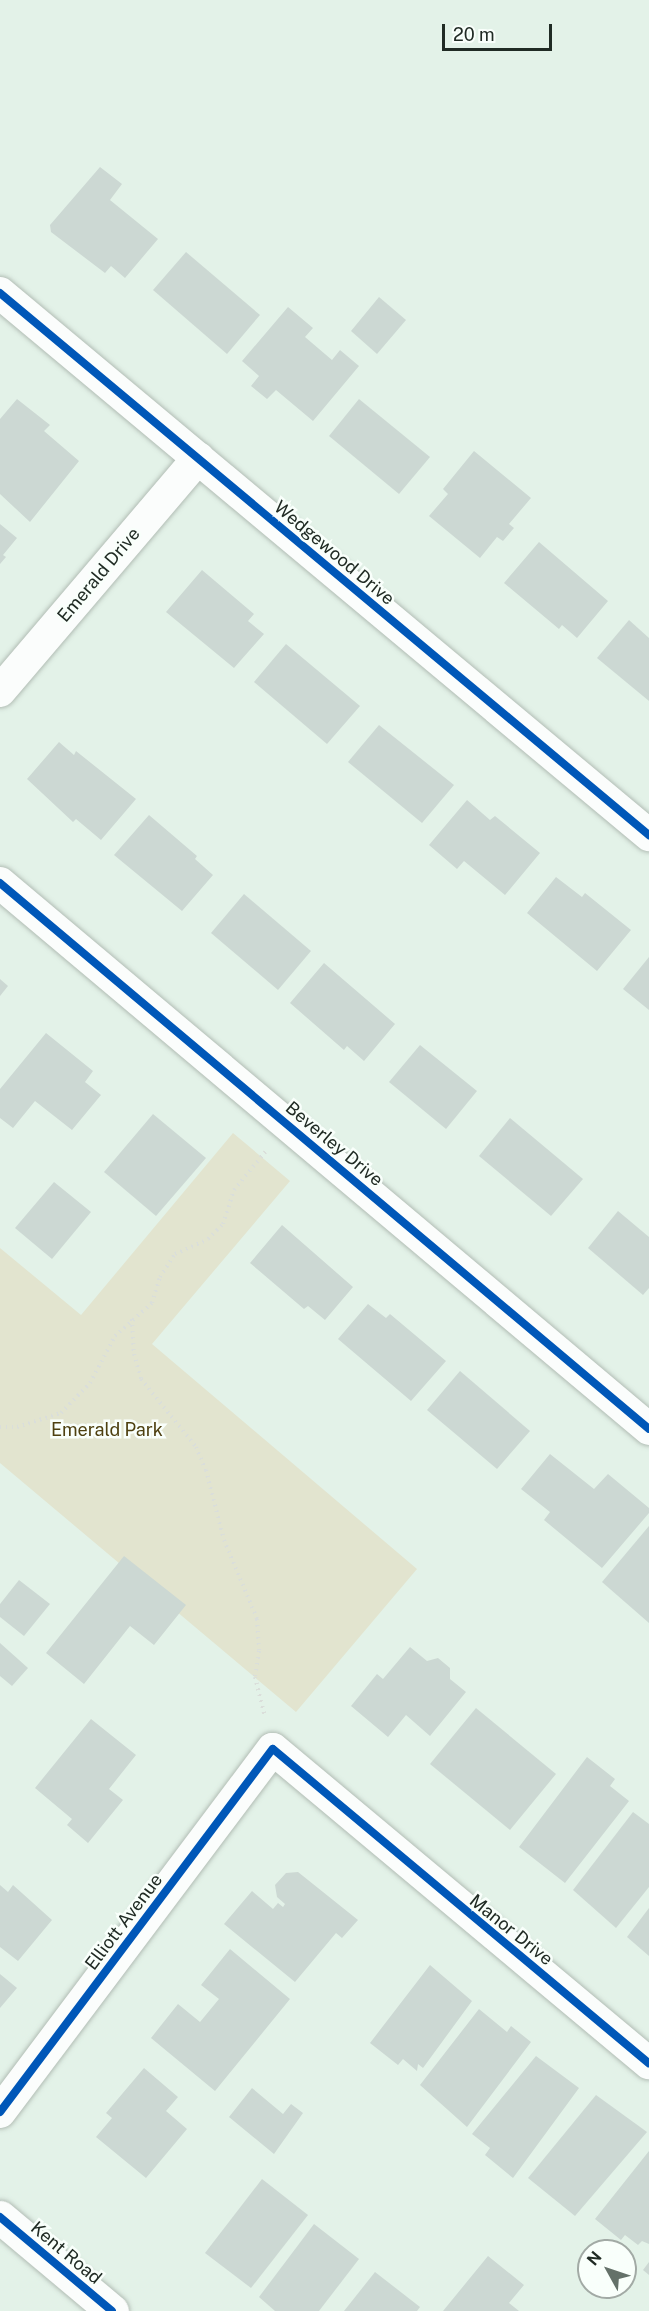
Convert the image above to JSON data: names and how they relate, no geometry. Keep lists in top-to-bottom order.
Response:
{
  "streets": {
    "street": [
      "Wedgewood Drive",
      "Emerald Drive",
      "Beverley Drive",
      "Elliott Avenue",
      "Manor Drive",
      "Kent Road"
    ]
  },
  "crossings": [
    ["Wedgewood Drive", "Emerald Drive"],
    ["Elliott Avenue", "Manor Drive"]
  ],
  "parks": ["Emerald Park"],
  "scale_bar": "20 m",
  "north": "top left"
}
